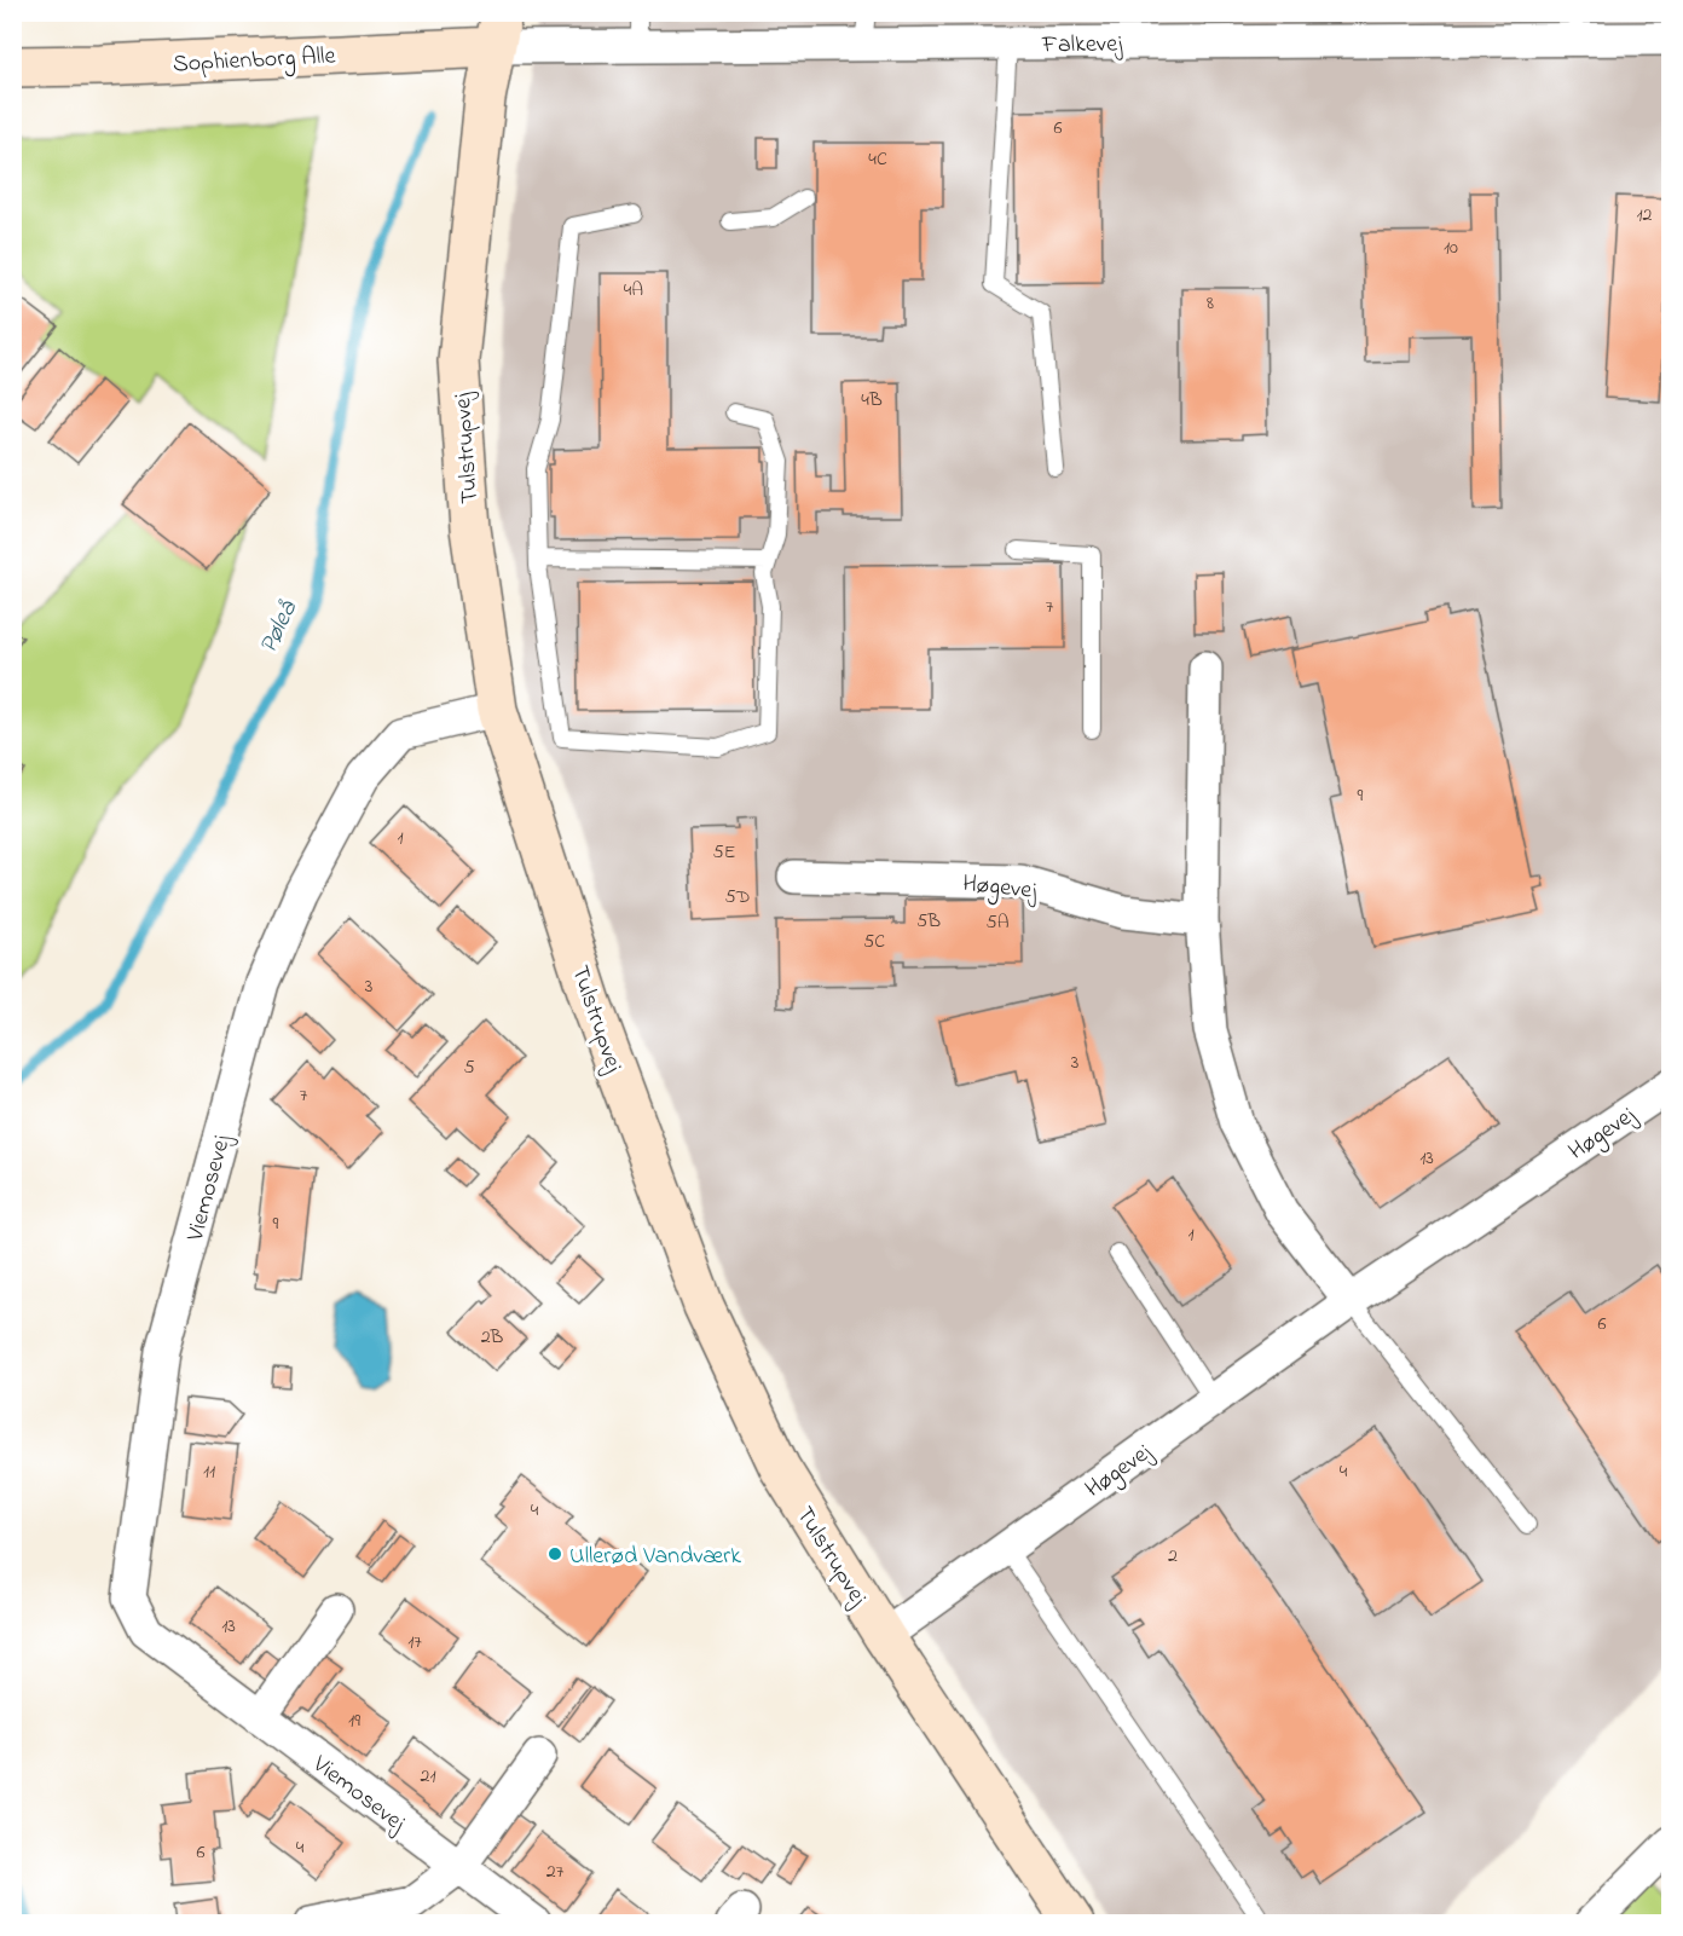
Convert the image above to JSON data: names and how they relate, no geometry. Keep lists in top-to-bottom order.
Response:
{
  "streets": {
    "street": [
      "Falkevej",
      "Sophienborg Alle",
      "Tulstrupvej",
      "Høgevej",
      "Viemosevej"
    ]
  },
  "crossings": [
    ["Falkevej", "Sophienborg Alle"],
    ["Falkevej", "Tulstrupvej"],
    ["Sophienborg Alle", "Tulstrupvej"],
    ["Tulstrupvej", "Høgevej"],
    ["Tulstrupvej", "Viemosevej"]
  ],
  "water": ["Pøleå"],
  "places": ["Ullerød Vandværk"],
  "house_numbers": [
    "6",
    "4C",
    "12",
    "10",
    "4A",
    "8",
    "4B",
    "7",
    "9",
    "1",
    "5E",
    "5D",
    "5B",
    "5A",
    "5C",
    "3",
    "3",
    "5",
    "7",
    "13",
    "9",
    "1",
    "6",
    "2B",
    "11",
    "4",
    "4",
    "2",
    "13",
    "17",
    "19",
    "21",
    "4",
    "6",
    "27"
  ]
}
